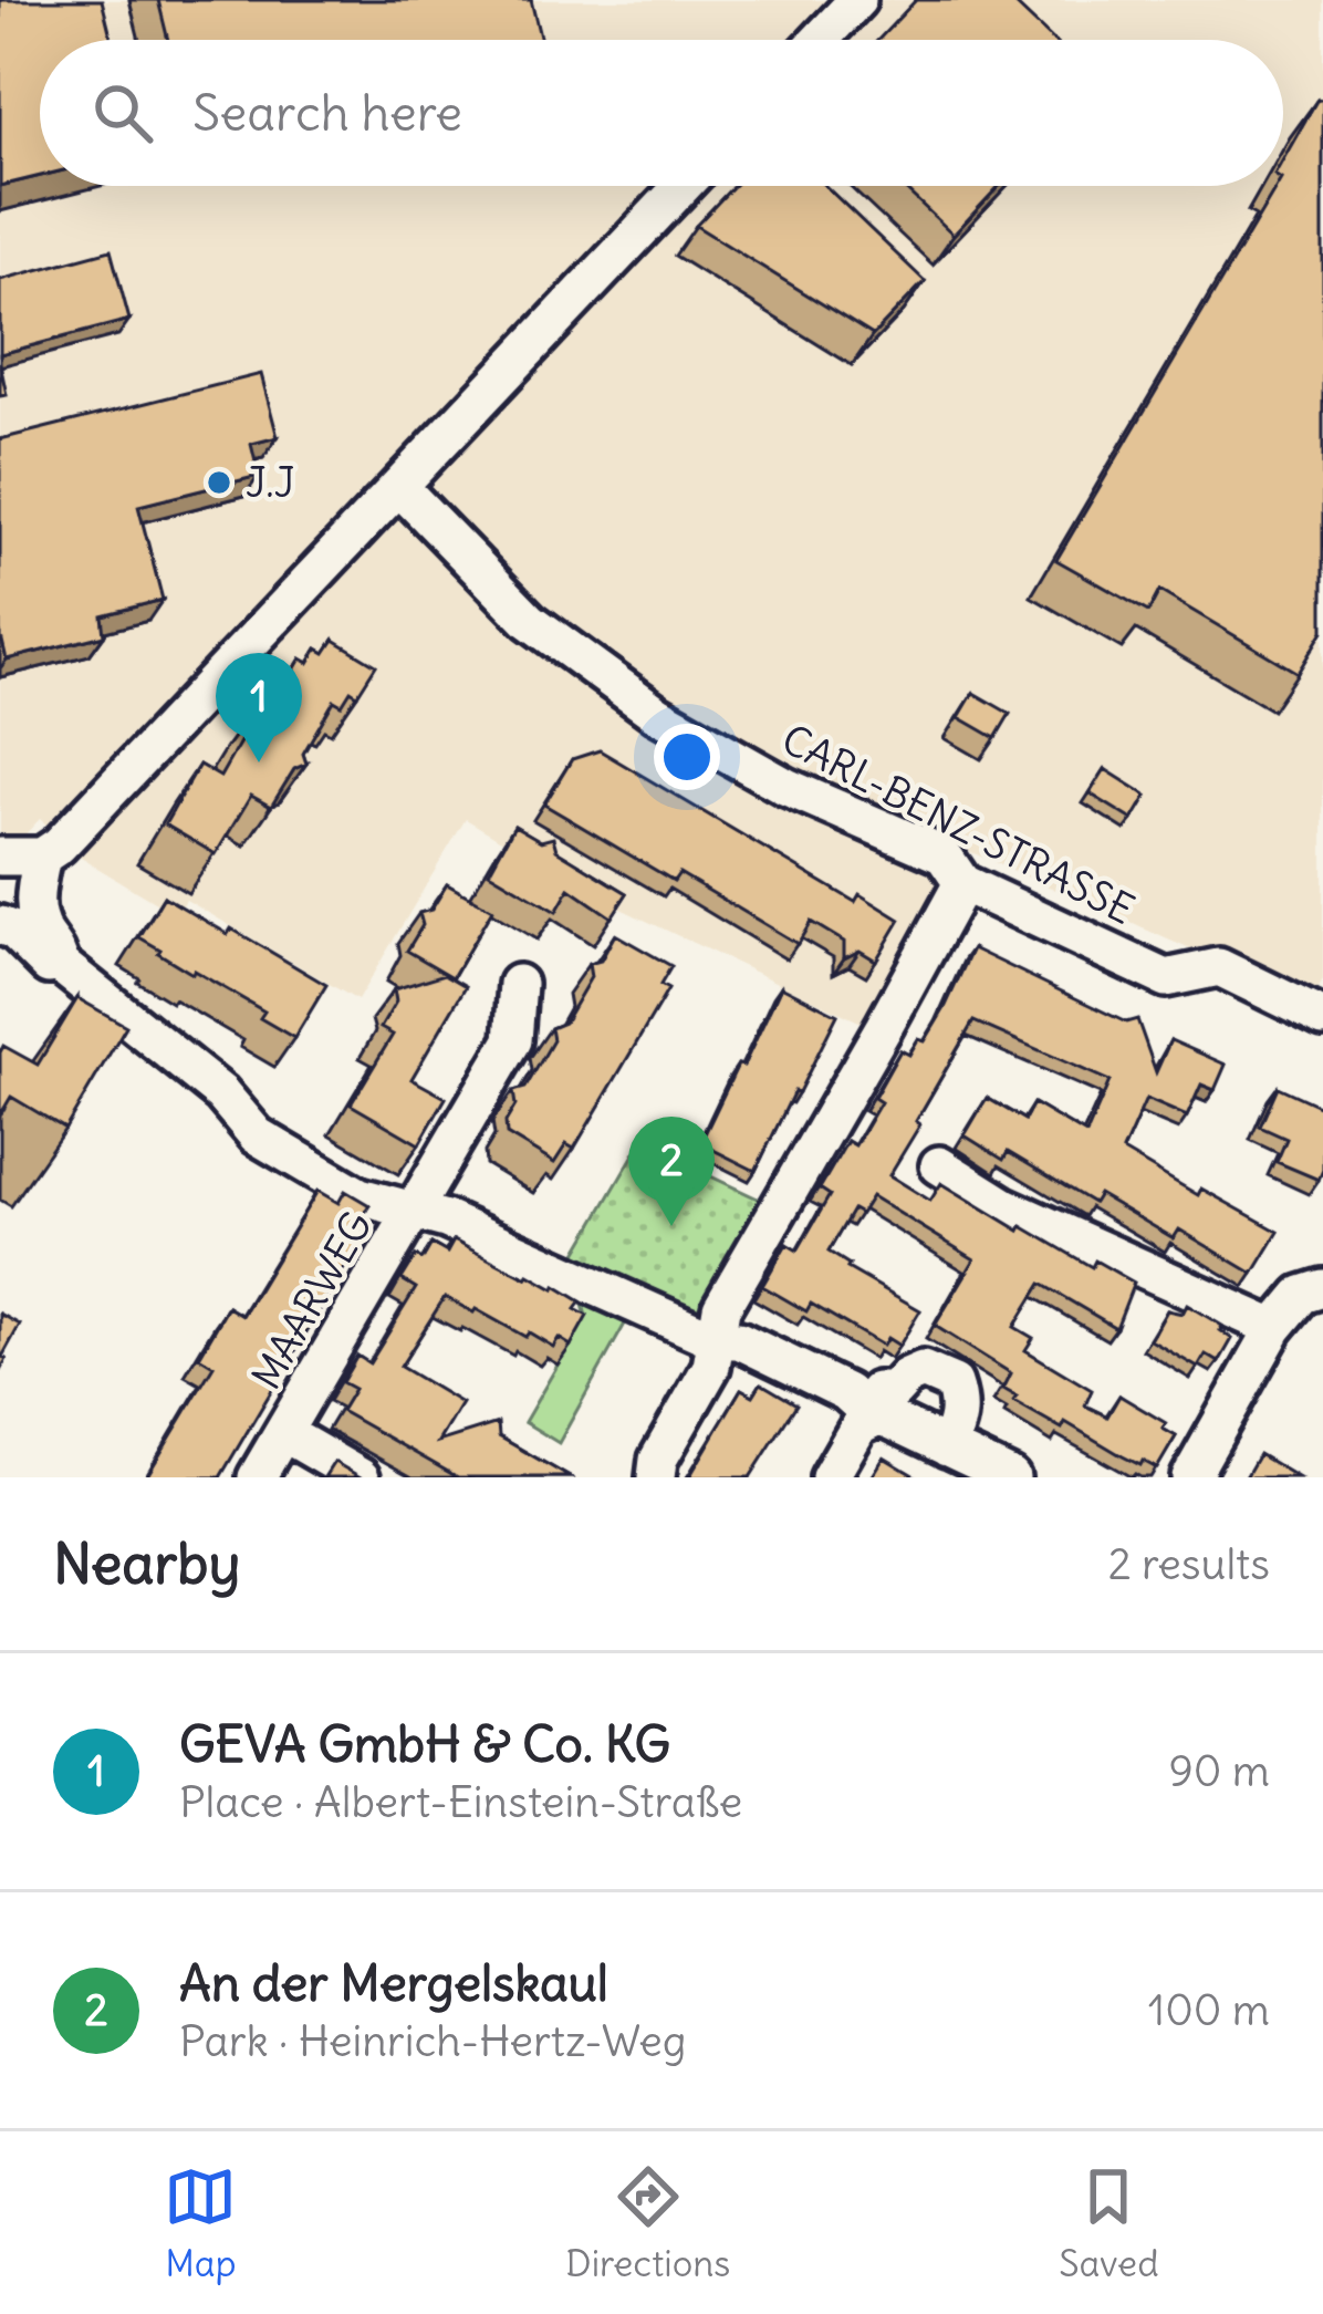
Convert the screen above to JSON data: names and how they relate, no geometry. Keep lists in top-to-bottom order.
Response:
{
  "streets": {
    "street": ["CARL-BENZ-STRASSE", "MAARWEG"]
  },
  "places": ["J.J"],
  "page": {
    "search": "Search here",
    "pins": ["1", "2"],
    "heading": ["Nearby", "2 results"],
    "list": [
      {
        "mark": "1",
        "name": "GEVA GmbH & Co. KG",
        "note": "Place · Albert-Einstein-Straße",
        "value": "90 m"
      },
      {
        "mark": "2",
        "name": "An der Mergelskaul",
        "note": "Park · Heinrich-Hertz-Weg",
        "value": "100 m"
      }
    ],
    "nav": ["Map", "Directions", "Saved"]
  }
}
